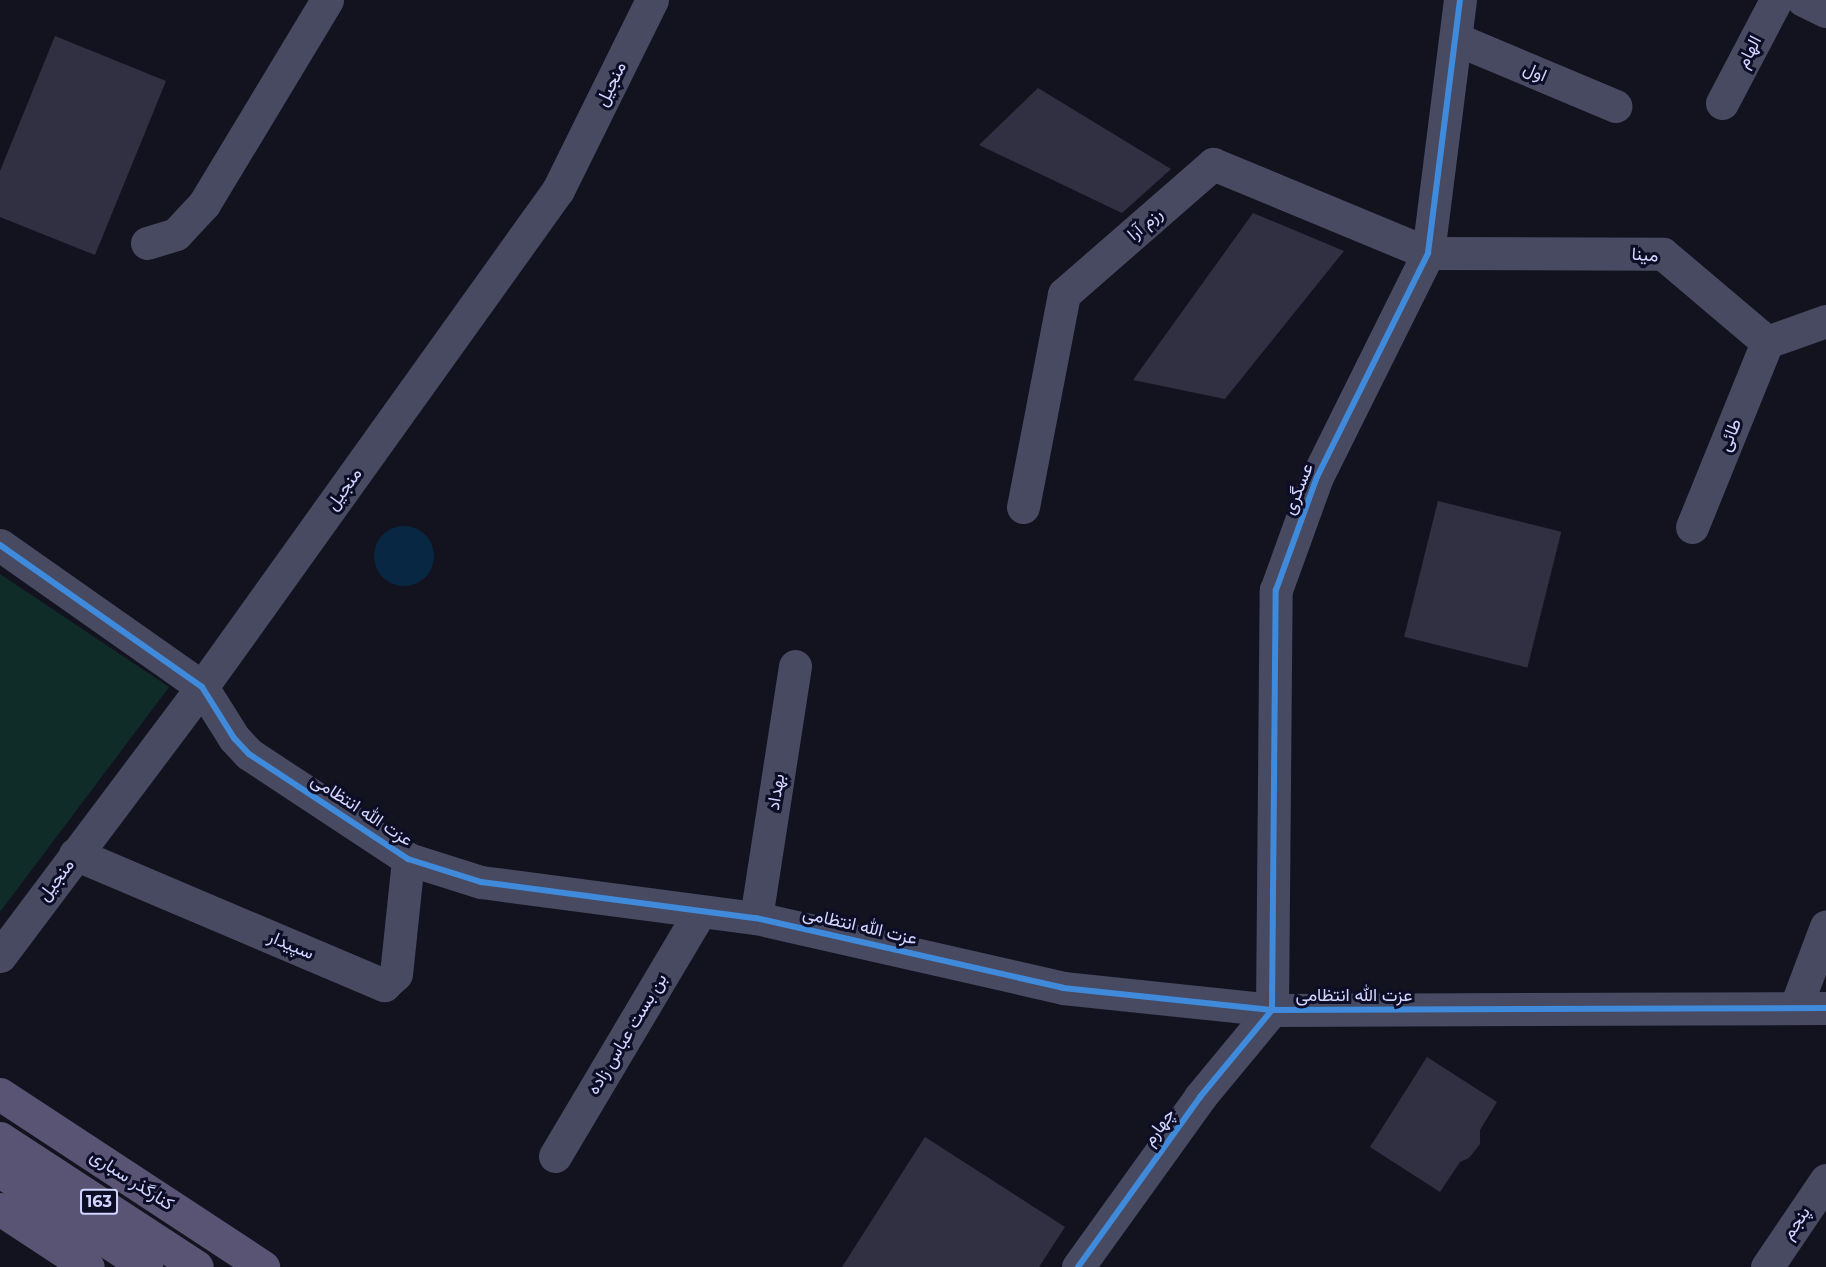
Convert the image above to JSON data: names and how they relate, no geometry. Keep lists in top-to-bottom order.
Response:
{
  "streets": {
    "main road": ["کنارگذر سباری", "163"],
    "street": [
      "الهام",
      "اول",
      "منجیل",
      "رزم آرا",
      "مینا",
      "طائی",
      "عسگری",
      "بهداد",
      "عزت الله انتظامی",
      "سپیدار",
      "بن بست عباس زاده",
      "چهارم",
      "پنجم"
    ]
  },
  "crossings": [
    ["اول", "عسگری"],
    ["منجیل", "عزت الله انتظامی"],
    ["منجیل", "سپیدار"],
    ["رزم آرا", "مینا"],
    ["رزم آرا", "عسگری"],
    ["مینا", "طائی"],
    ["مینا", "عسگری"],
    ["عسگری", "عزت الله انتظامی"],
    ["عسگری", "چهارم"],
    ["بهداد", "عزت الله انتظامی"],
    ["عزت الله انتظامی", "سپیدار"],
    ["عزت الله انتظامی", "بن بست عباس زاده"],
    ["عزت الله انتظامی", "چهارم"]
  ]
}
